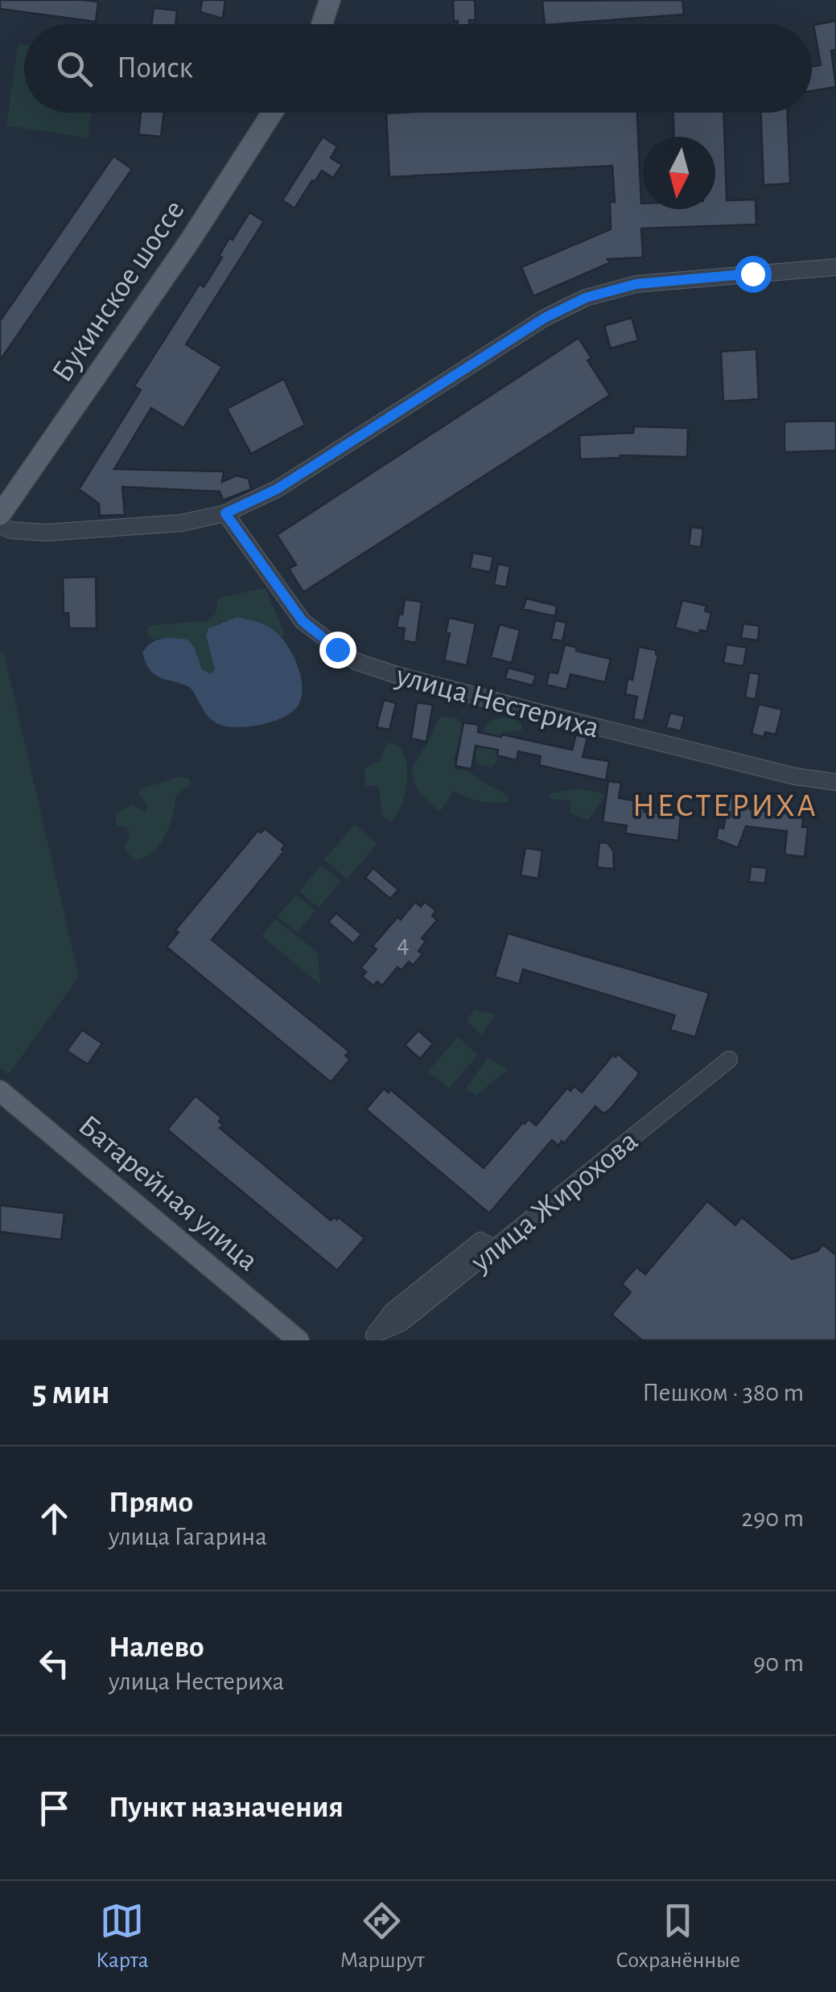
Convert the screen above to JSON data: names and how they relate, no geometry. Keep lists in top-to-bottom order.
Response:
{
  "streets": {
    "main road": ["Букинское шоссе", "Батарейная улица"],
    "street": ["улица Нестериха", "улица Жирохова"]
  },
  "districts": ["НЕСТЕРИХА"],
  "house_numbers": ["4"],
  "north": "bottom",
  "page": {
    "search": "Поиск",
    "heading": ["5 мин", "Пешком · 380 m"],
    "list": [
      ["Прямо", "улица Гагарина", "290 m"],
      ["Налево", "улица Нестериха", "90 m"],
      "Пункт назначения"
    ],
    "nav": ["Карта", "Маршрут", "Сохранённые"]
  }
}
